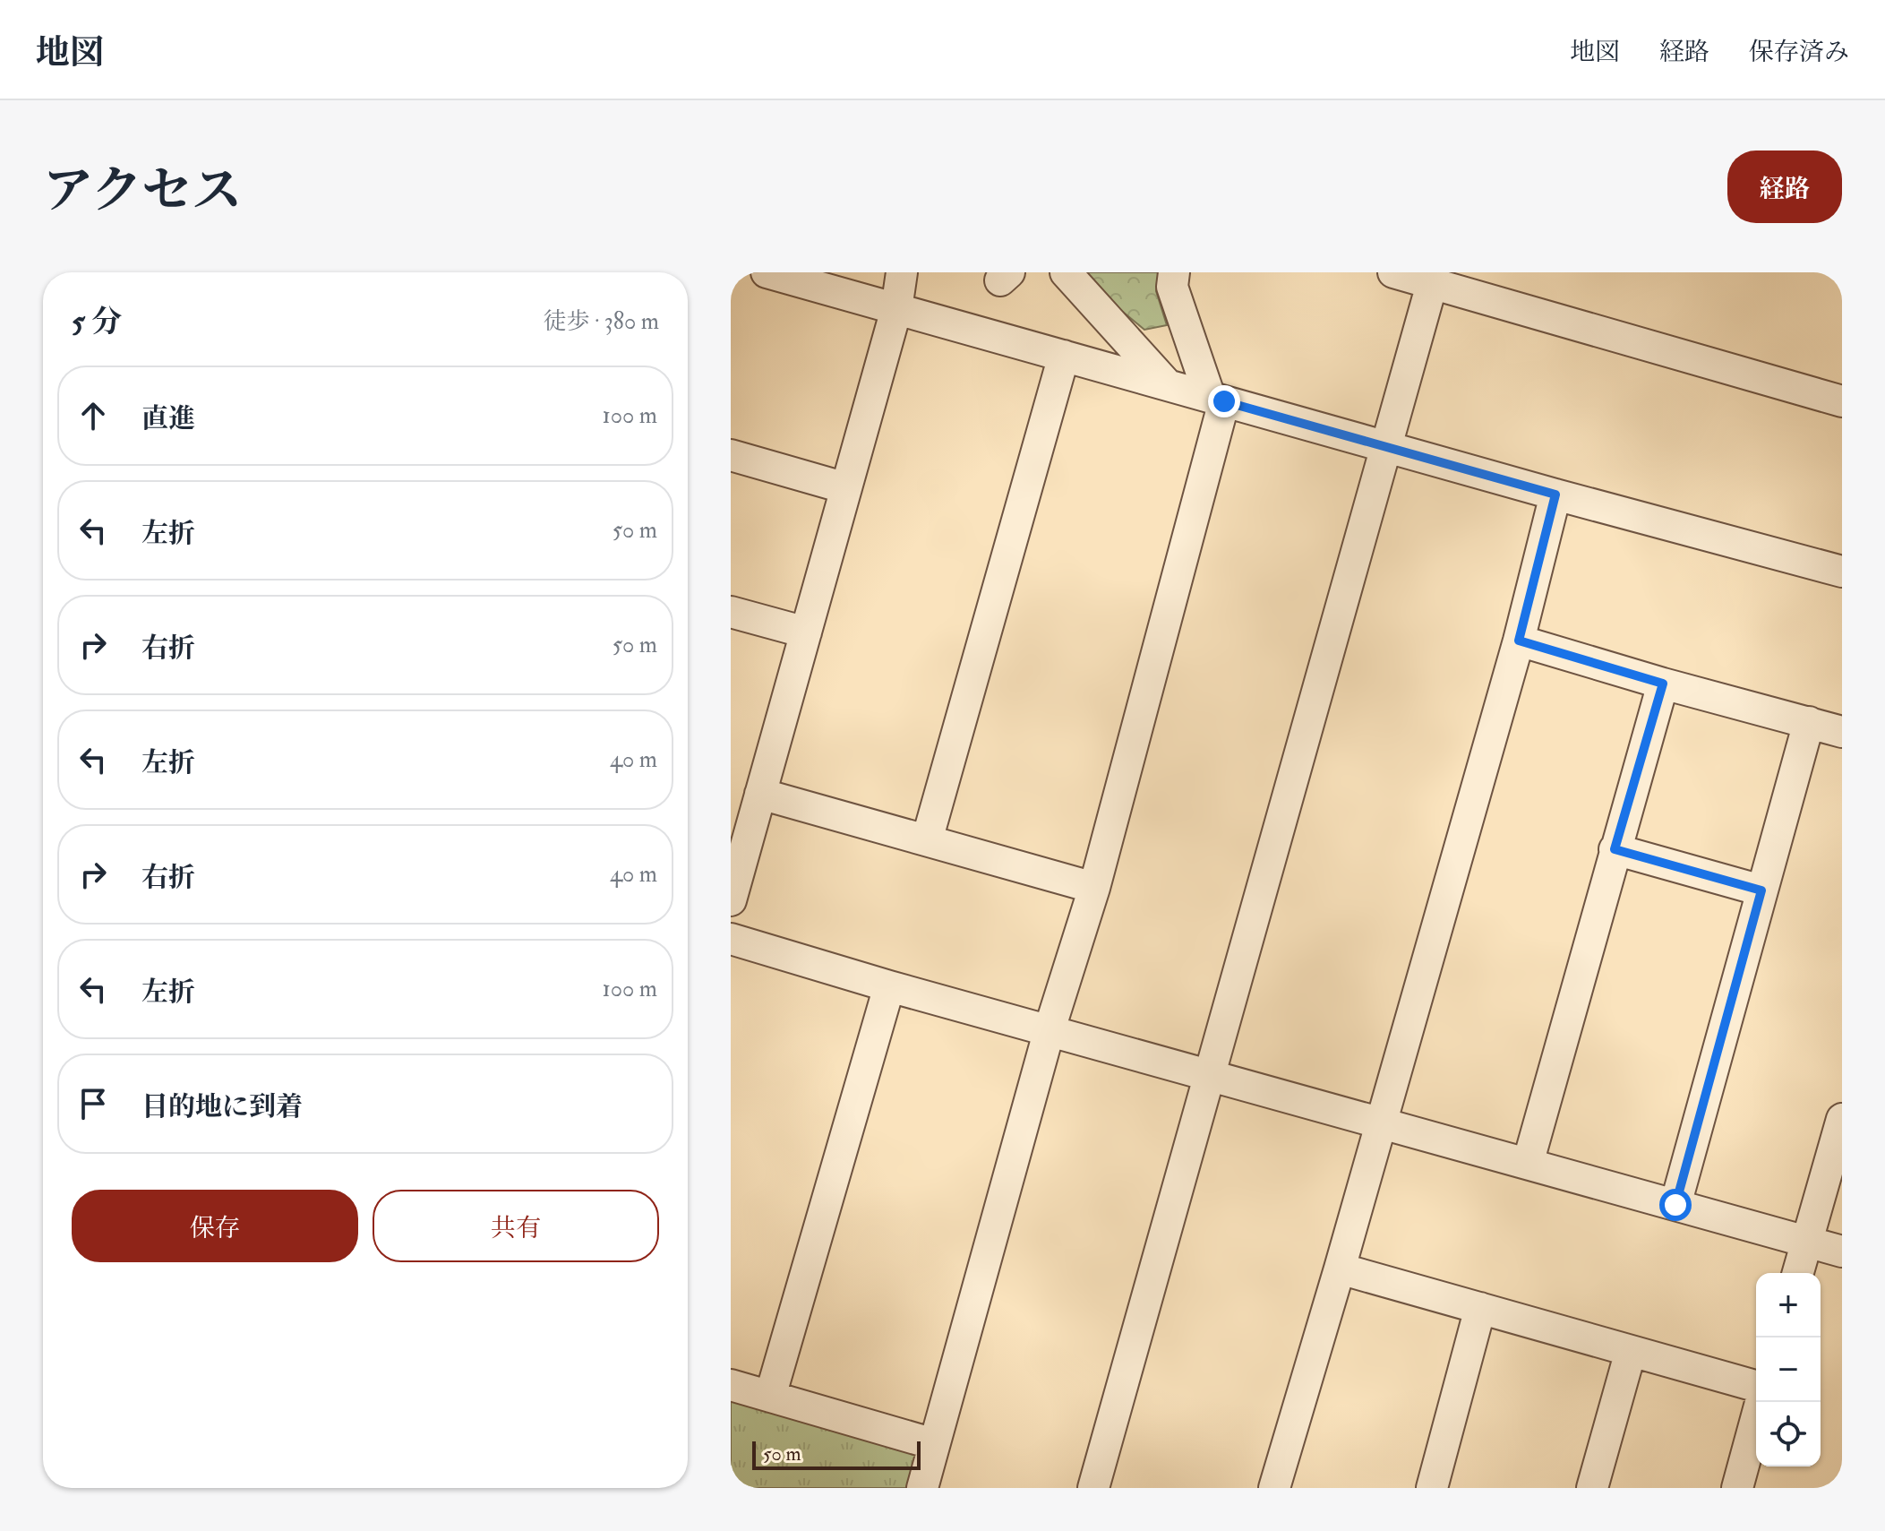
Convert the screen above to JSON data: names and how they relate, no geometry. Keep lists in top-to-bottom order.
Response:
{
  "scale_bar": "50 m",
  "page": {
    "header": "地図",
    "nav": ["地図", "経路", "保存済み"],
    "title": "アクセス",
    "buttons": [
      "経路",
      ["保存", "共有"]
    ],
    "heading": ["5 分", "徒歩 · 380 m"],
    "list": [
      ["直進", "100 m"],
      ["左折", "50 m"],
      ["右折", "50 m"],
      ["左折", "40 m"],
      ["右折", "40 m"],
      ["左折", "100 m"],
      "目的地に到着"
    ],
    "map_buttons": ["+", "−"],
    "scale": "50 m"
  }
}
